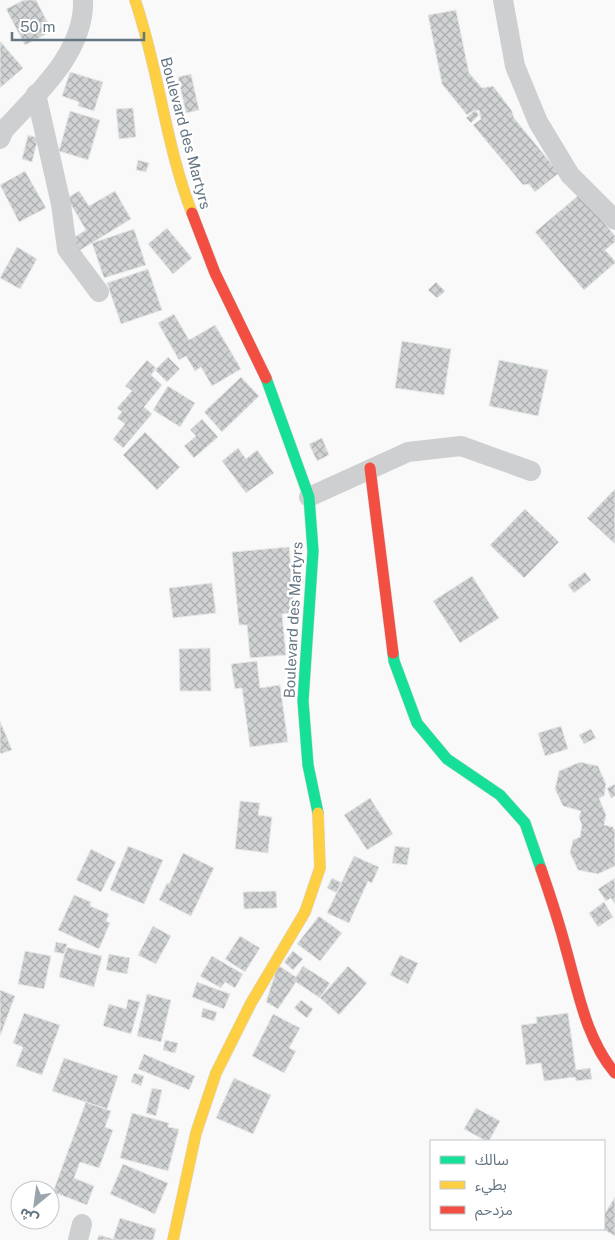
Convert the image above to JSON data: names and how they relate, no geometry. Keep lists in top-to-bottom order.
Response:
{
  "streets": {
    "main road": ["Boulevard des Martyrs"]
  },
  "legend": ["سالك", "بطيء", "مزدحم"],
  "scale_bar": "50 m",
  "north": "bottom left"
}
